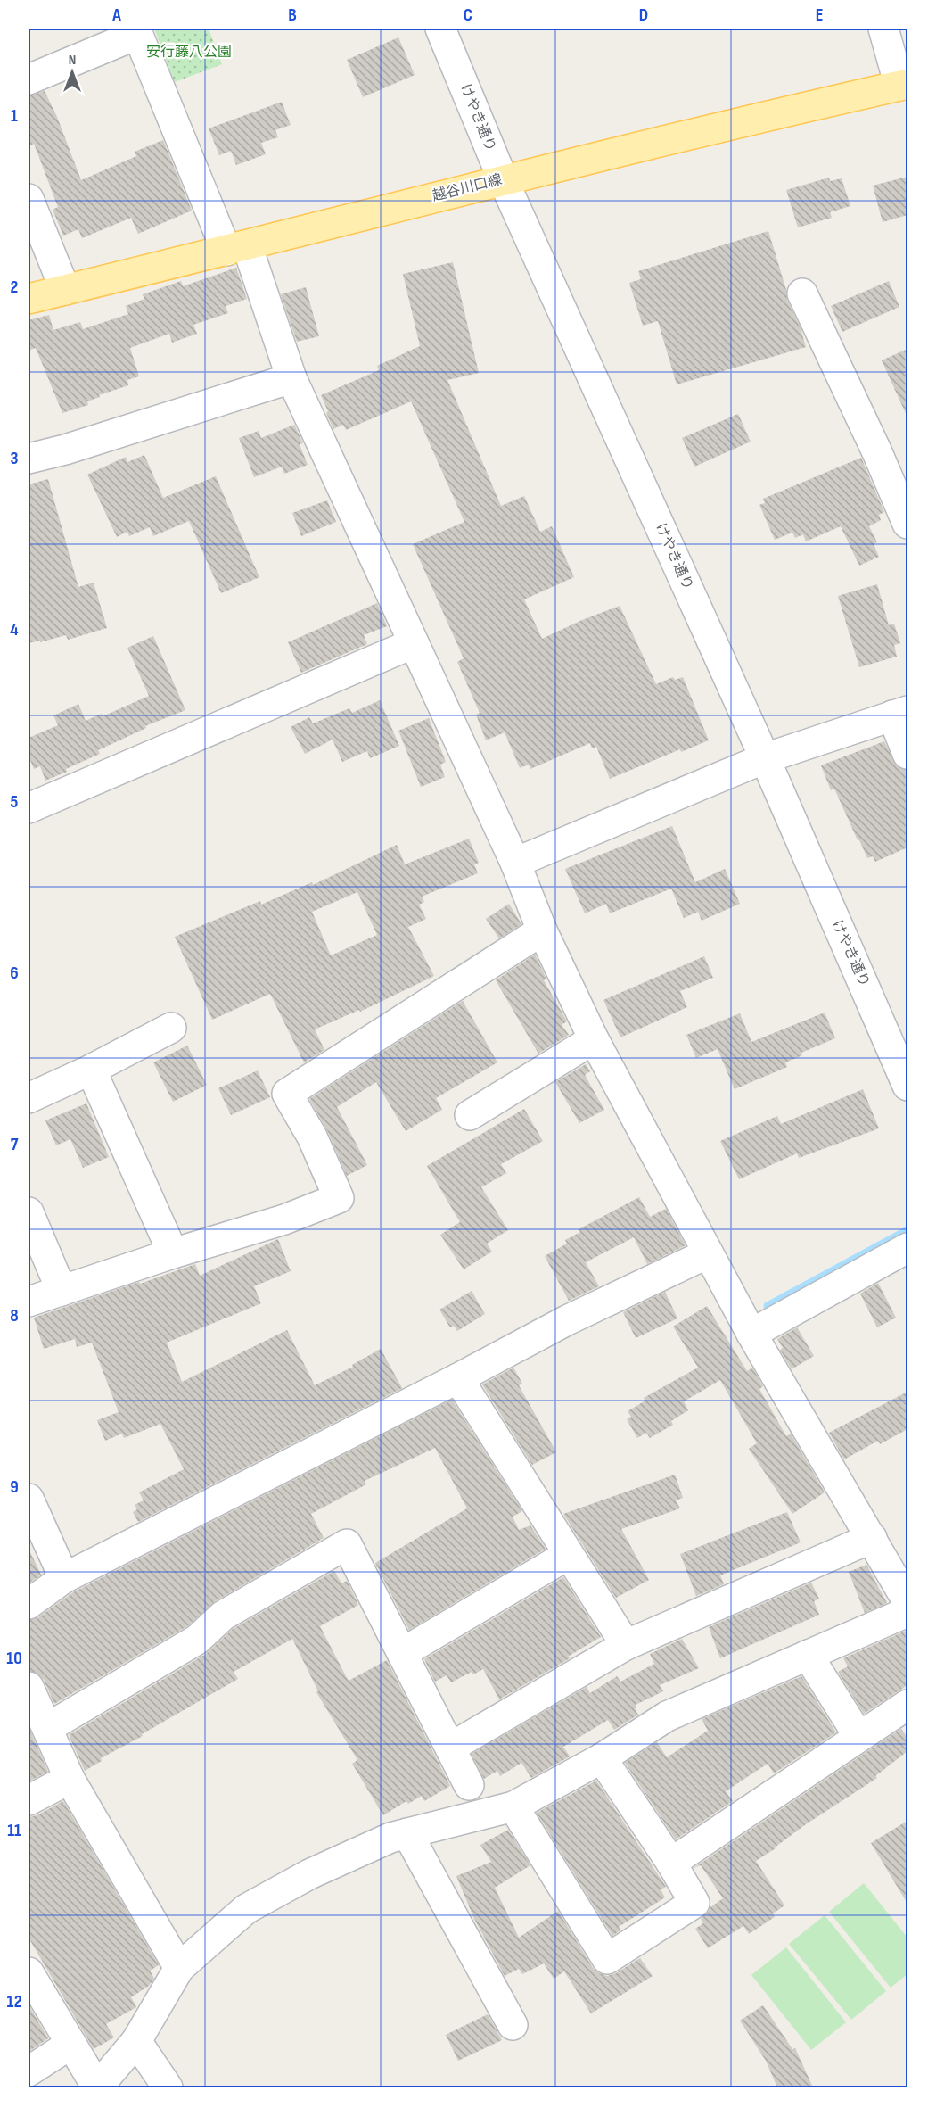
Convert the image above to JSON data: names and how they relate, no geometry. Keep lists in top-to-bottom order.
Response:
{
  "streets": {
    "main road": ["越谷川口線"],
    "street": ["けやき通り"]
  },
  "crossings": [
    ["けやき通り", "越谷川口線"]
  ],
  "parks": ["安行藤八公園"],
  "north": "top",
  "grid": {
    "columns": [
      "A",
      "B",
      "C",
      "D",
      "E"
    ],
    "rows": [
      "1",
      "2",
      "3",
      "4",
      "5",
      "6",
      "7",
      "8",
      "9",
      "10",
      "11",
      "12"
    ]
  }
}
